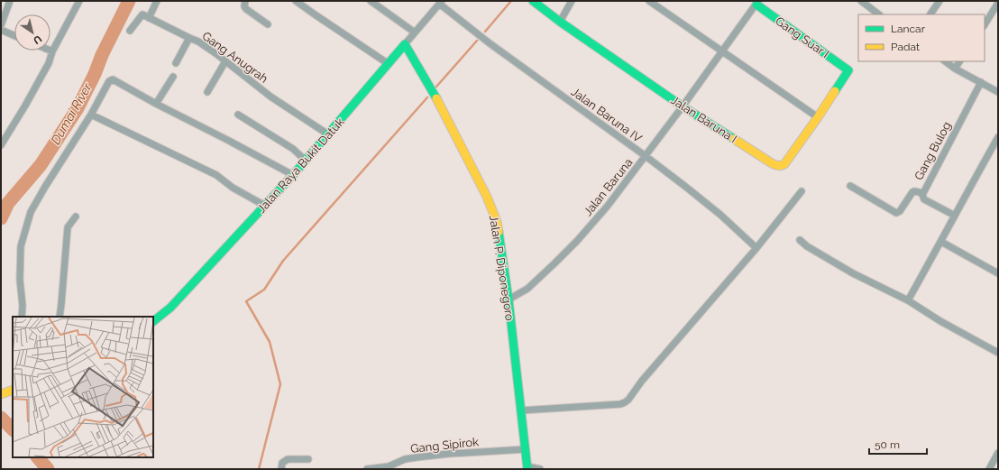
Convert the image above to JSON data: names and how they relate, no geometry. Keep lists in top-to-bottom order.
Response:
{
  "streets": {
    "main road": [
      "Gang Suar I",
      "Jalan Baruna I",
      "Jalan Raya Bukit Datuk",
      "Jalan P. Diponegoro"
    ],
    "street": [
      "Gang Anugrah",
      "Jalan Baruna IV",
      "Gang Bulog",
      "Jalan Baruna",
      "Gang Sipirok"
    ]
  },
  "crossings": [
    ["Gang Suar I", "Jalan Baruna I"],
    ["Gang Suar I", "Jalan Baruna"],
    ["Gang Anugrah", "Jalan Raya Bukit Datuk"],
    ["Jalan Baruna IV", "Jalan Raya Bukit Datuk"],
    ["Jalan Baruna IV", "Jalan Baruna"],
    ["Jalan Baruna I", "Jalan Baruna"],
    ["Jalan Raya Bukit Datuk", "Jalan P. Diponegoro"],
    ["Jalan Baruna", "Jalan P. Diponegoro"],
    ["Jalan P. Diponegoro", "Gang Sipirok"]
  ],
  "water": ["Dumai River"],
  "legend": ["Lancar", "Padat"],
  "scale_bar": "50 m",
  "north": "bottom right"
}
